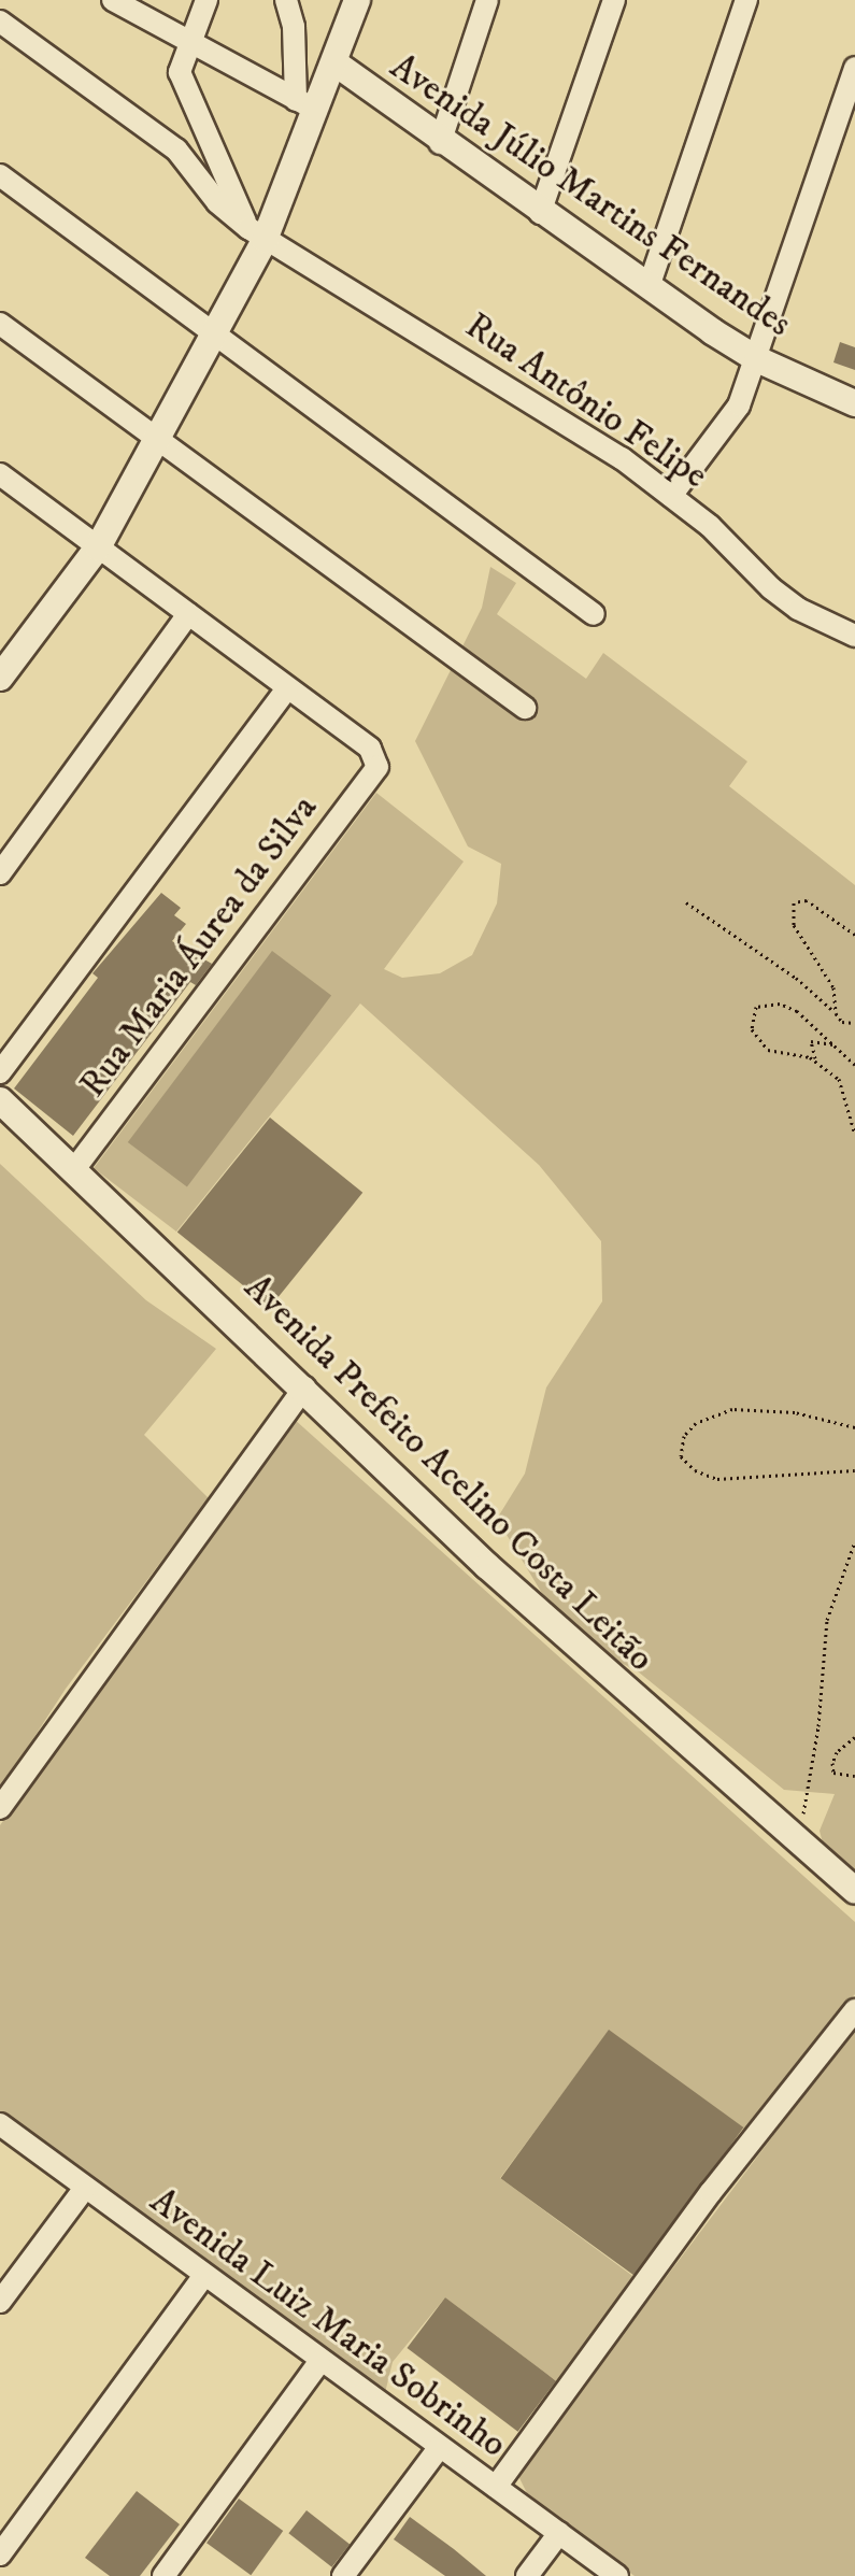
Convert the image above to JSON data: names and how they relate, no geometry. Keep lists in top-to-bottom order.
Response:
{
  "streets": {
    "street": [
      "Avenida Júlio Martins Fernandes",
      "Rua Antônio Felipe",
      "Rua Maria Áurea da Silva",
      "Avenida Prefeito Acelino Costa Leitão",
      "Avenida Luiz Maria Sobrinho"
    ]
  },
  "crossings": [
    ["Rua Maria Áurea da Silva", "Avenida Prefeito Acelino Costa Leitão"]
  ]
}
